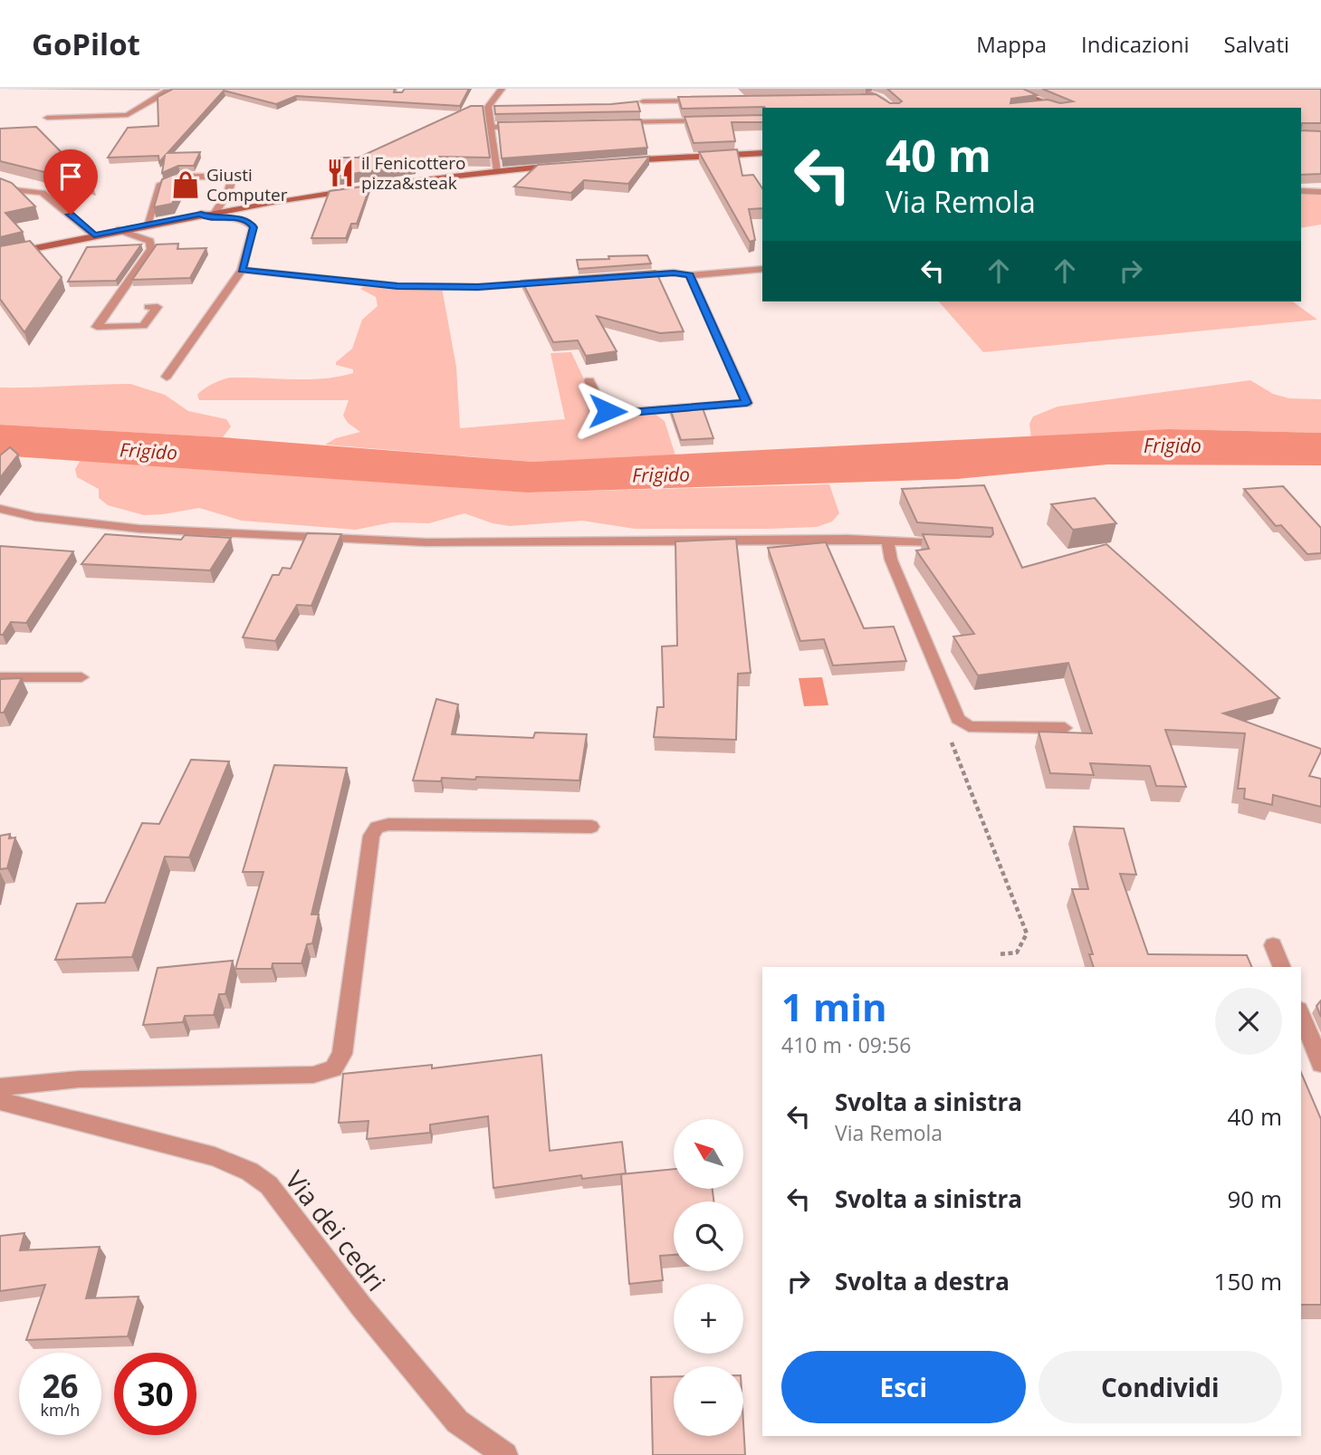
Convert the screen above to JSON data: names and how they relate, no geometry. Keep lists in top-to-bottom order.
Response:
{
  "streets": {
    "street": ["Via dei cedri"]
  },
  "water": ["Frigido"],
  "places": {
    "restaurant": ["il Fenicottero pizza&steak"],
    "shop": ["Giusti Computer"]
  },
  "north": "top left",
  "page": {
    "header": "GoPilot",
    "nav": ["Mappa", "Indicazioni", "Salvati"],
    "turn": ["40 m", "Via Remola"],
    "heading": ["1 min", "410 m · 09:56"],
    "list": [
      {
        "name": "Svolta a sinistra",
        "note": "Via Remola",
        "value": "40 m"
      },
      {
        "name": "Svolta a sinistra",
        "value": "90 m"
      },
      {
        "name": "Svolta a destra",
        "value": "150 m"
      }
    ],
    "map_buttons": ["+", "−"],
    "buttons": ["Esci", "Condividi"],
    "speed": "26 km/h",
    "limit": "30"
  }
}
